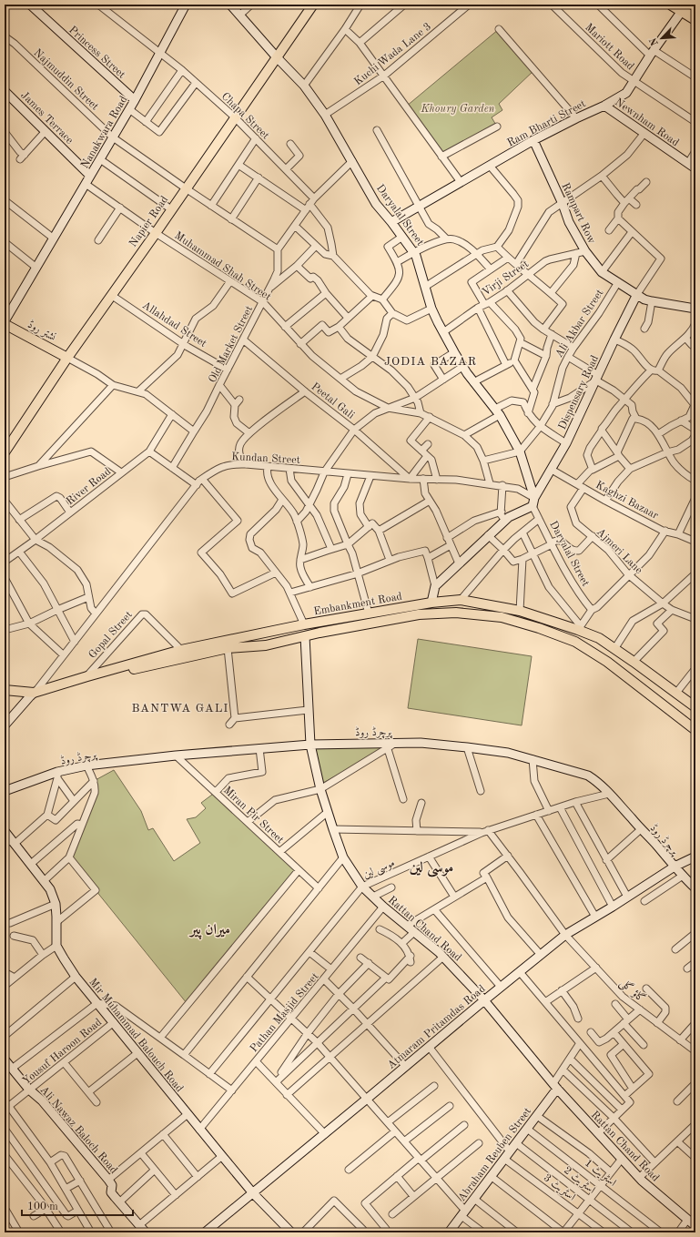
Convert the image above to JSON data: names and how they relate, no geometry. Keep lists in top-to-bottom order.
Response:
{
  "streets": {
    "main road": ["Napier Road", "نشتر روڈ", "Embankment Road"],
    "street": [
      "Mariott Road",
      "Princess Street",
      "Kuchi Wada Lane 3",
      "Najmuddin Street",
      "Chapa Street",
      "James Terrace",
      "Newnham Road",
      "Ram Bharti Street",
      "Nanakwara Road",
      "Rampart Row",
      "Daryalal Street",
      "Muhammad Shah Street",
      "Virji Street",
      "Ali Akbar Street",
      "Allahdad Street",
      "Old Market Street",
      "Dispensary Road",
      "Peetal Gali",
      "Kundan Street",
      "River Road",
      "Kaghzi Bazaar",
      "Ajmeri Lane",
      "Gopal Street",
      "پرچرڈ روڈ",
      "Miran Pir Street",
      "موسی لین",
      "Rattan Chand Road",
      "گاؤ گلی",
      "Pathan Masjid Street",
      "Atmaram Pritamdas Road",
      "Mir Muhammad Balouch Road",
      "Yousuf Haroon Road",
      "Ali Nawaz Baloch Road",
      "Abraham Reuben Street",
      "اسٹریٹ 1",
      "اسٹریٹ 2",
      "اسٹریٹ 3"
    ]
  },
  "crossings": [
    ["Mariott Road", "Ram Bharti Street"],
    ["Princess Street", "Nanakwara Road"],
    ["Kuchi Wada Lane 3", "Daryalal Street"],
    ["Najmuddin Street", "Nanakwara Road"],
    ["Najmuddin Street", "Napier Road"],
    ["Najmuddin Street", "Old Market Street"],
    ["Chapa Street", "Nanakwara Road"],
    ["Chapa Street", "Napier Road"],
    ["James Terrace", "Nanakwara Road"],
    ["Newnham Road", "Ram Bharti Street"],
    ["Ram Bharti Street", "Rampart Row"],
    ["Ram Bharti Street", "Daryalal Street"],
    ["Nanakwara Road", "Muhammad Shah Street"],
    ["Nanakwara Road", "نشتر روڈ"],
    ["Rampart Row", "Virji Street"],
    ["Rampart Row", "Ali Akbar Street"],
    ["Rampart Row", "Dispensary Road"],
    ["Daryalal Street", "Napier Road"],
    ["Daryalal Street", "Virji Street"],
    ["Daryalal Street", "Ali Akbar Street"],
    ["Daryalal Street", "Dispensary Road"],
    ["Daryalal Street", "Kundan Street"],
    ["Napier Road", "Muhammad Shah Street"],
    ["Napier Road", "Allahdad Street"],
    ["Napier Road", "نشتر روڈ"],
    ["Muhammad Shah Street", "Old Market Street"],
    ["Muhammad Shah Street", "Kundan Street"],
    ["Allahdad Street", "Old Market Street"],
    ["Old Market Street", "Peetal Gali"],
    ["Dispensary Road", "Kundan Street"],
    ["Dispensary Road", "Kaghzi Bazaar"],
    ["Peetal Gali", "Kundan Street"],
    ["Kundan Street", "Embankment Road"],
    ["Kaghzi Bazaar", "Ajmeri Lane"],
    ["Embankment Road", "Gopal Street"],
    ["Embankment Road", "Rattan Chand Road"],
    ["پرچرڈ روڈ", "Miran Pir Street"],
    ["پرچرڈ روڈ", "موسی لین"],
    ["پرچرڈ روڈ", "Rattan Chand Road"],
    ["پرچرڈ روڈ", "Atmaram Pritamdas Road"],
    ["موسی لین", "Rattan Chand Road"],
    ["موسی لین", "گاؤ گلی"],
    ["Rattan Chand Road", "Pathan Masjid Street"],
    ["Rattan Chand Road", "Atmaram Pritamdas Road"],
    ["Rattan Chand Road", "Abraham Reuben Street"],
    ["گاؤ گلی", "Atmaram Pritamdas Road"],
    ["Pathan Masjid Street", "Mir Muhammad Balouch Road"],
    ["Atmaram Pritamdas Road", "Mir Muhammad Balouch Road"],
    ["Atmaram Pritamdas Road", "اسٹریٹ 3"],
    ["Mir Muhammad Balouch Road", "Yousuf Haroon Road"],
    ["Yousuf Haroon Road", "Ali Nawaz Baloch Road"],
    ["Abraham Reuben Street", "اسٹریٹ 1"],
    ["Abraham Reuben Street", "اسٹریٹ 2"],
    ["Abraham Reuben Street", "اسٹریٹ 3"]
  ],
  "districts": [
    "JODIA BAZAR",
    "BANTWA GALI",
    "موسی لین",
    "میران پیر"
  ],
  "parks": ["Khoury Garden"],
  "scale_bar": "100 m",
  "north": "bottom left"
}
